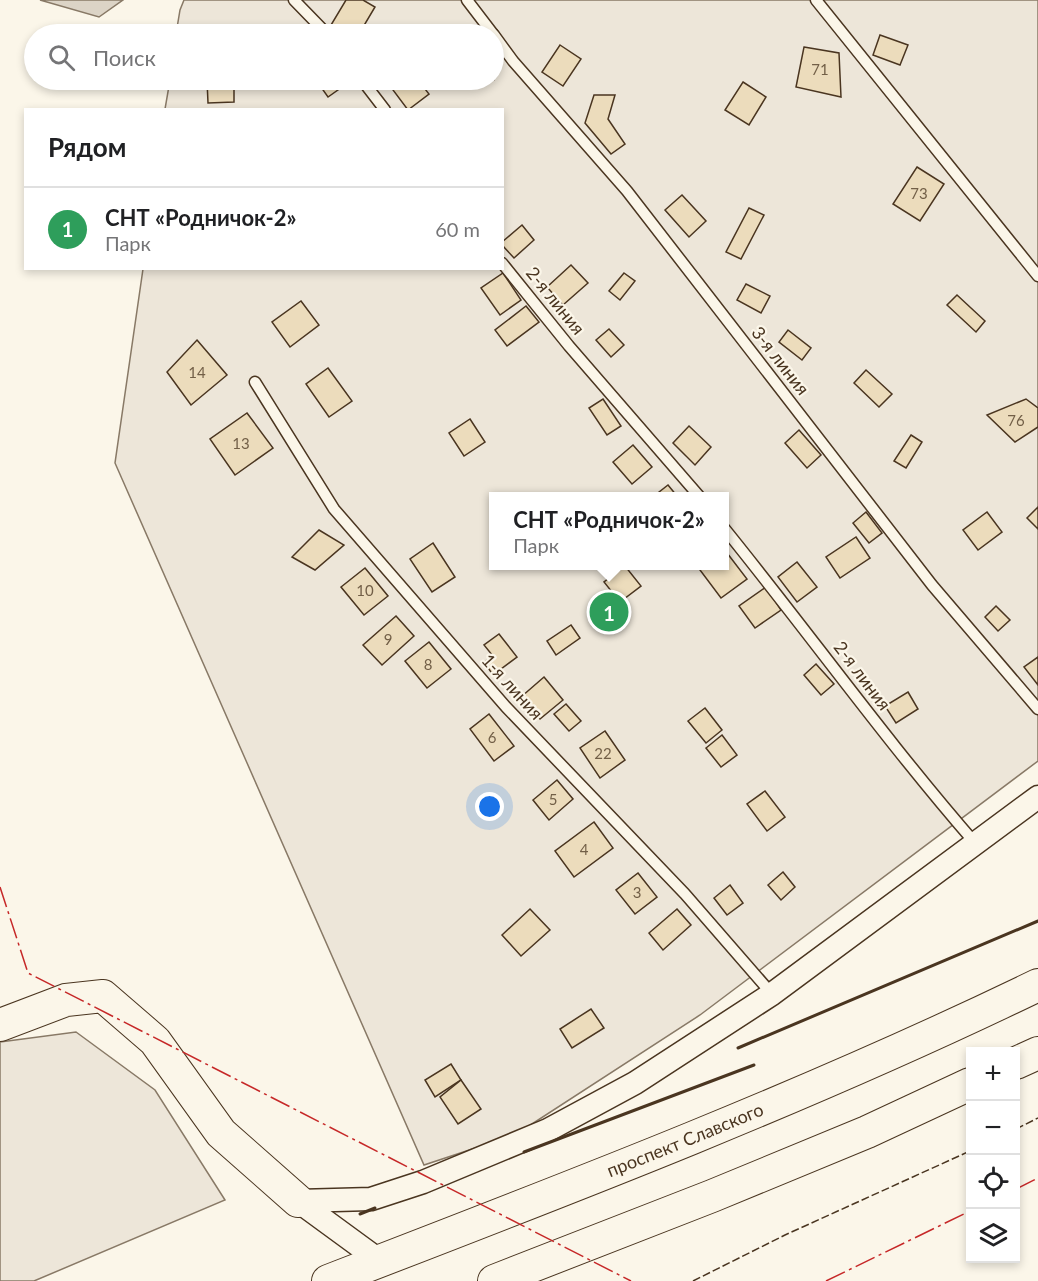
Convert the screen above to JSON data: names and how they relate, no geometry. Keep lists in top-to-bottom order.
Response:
{
  "streets": {
    "main road": ["проспект Славского"],
    "lane": ["2-я линия", "3-я линия", "1-я линия"]
  },
  "house_numbers": [
    "71",
    "73",
    "14",
    "76",
    "13",
    "10",
    "9",
    "8",
    "6",
    "22",
    "5",
    "4",
    "3"
  ],
  "page": {
    "search": "Поиск",
    "heading": "Рядом",
    "list": [
      {
        "mark": "1",
        "name": "СНТ «Родничок-2»",
        "note": "Парк",
        "value": "60 m"
      }
    ],
    "popup": ["СНТ «Родничок-2»", "Парк"],
    "pins": "1",
    "map_buttons": ["+", "−"]
  }
}
